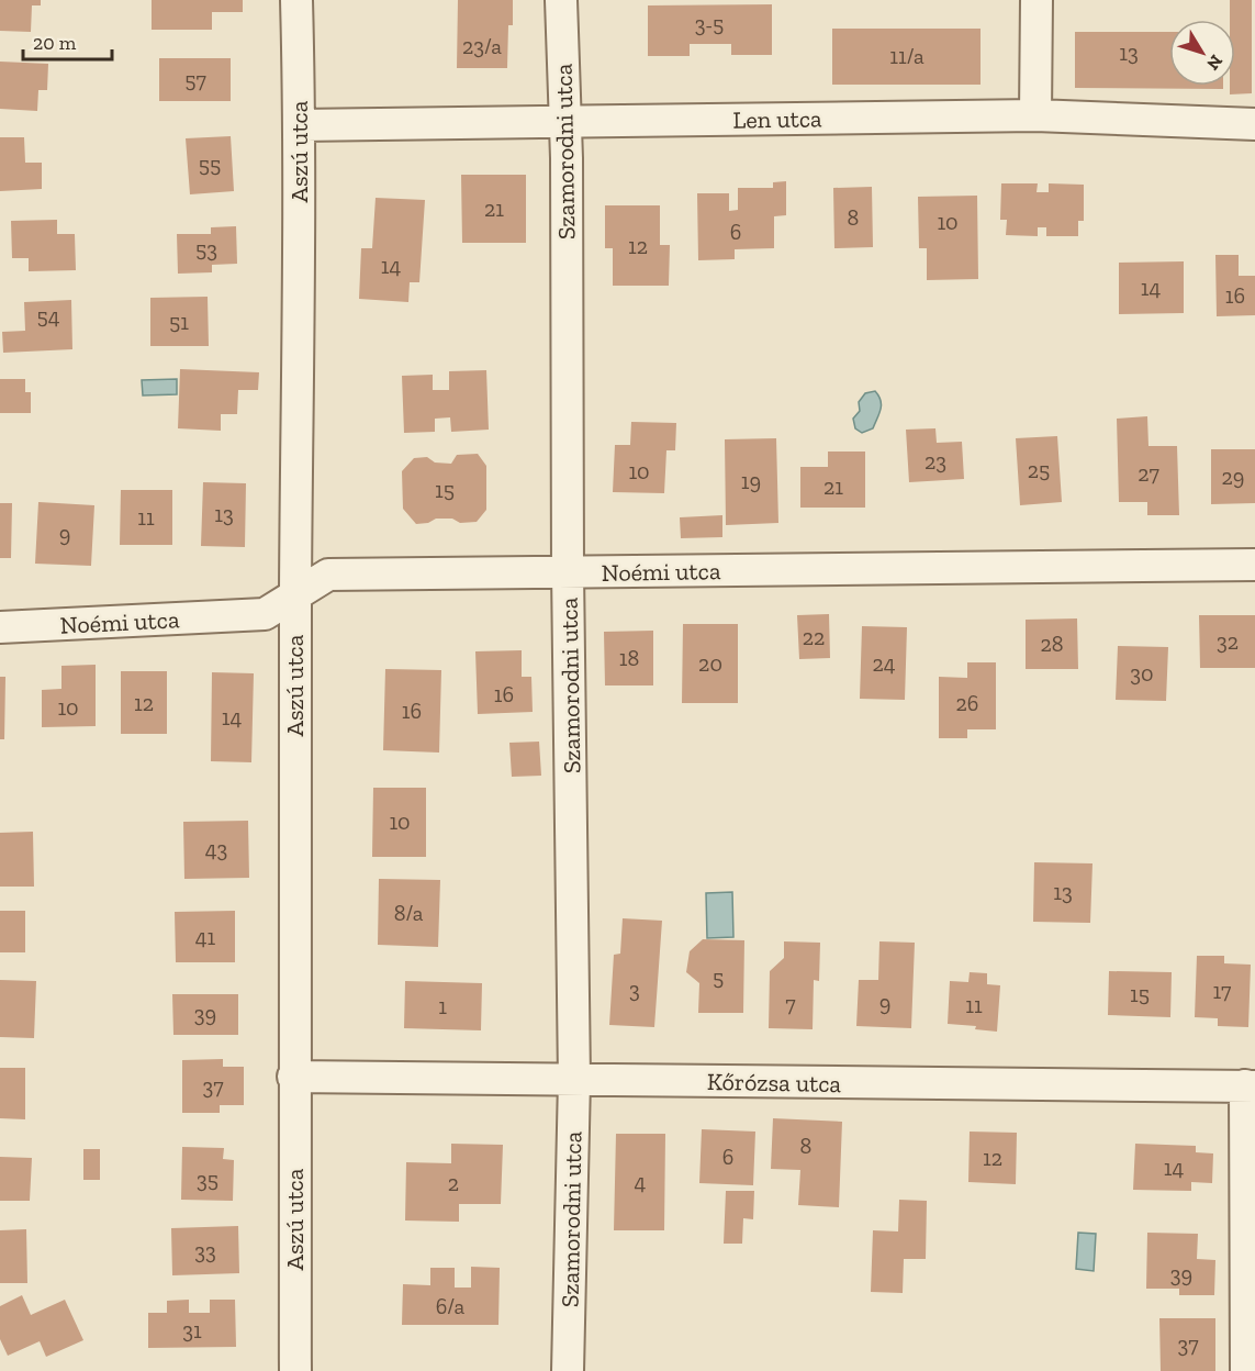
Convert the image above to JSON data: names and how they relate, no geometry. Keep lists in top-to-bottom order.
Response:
{
  "streets": {
    "street": [
      "Len utca",
      "Aszú utca",
      "Szamorodni utca",
      "Noémi utca",
      "Kőrózsa utca"
    ]
  },
  "crossings": [
    ["Len utca", "Aszú utca"],
    ["Len utca", "Szamorodni utca"],
    ["Aszú utca", "Noémi utca"],
    ["Aszú utca", "Kőrózsa utca"],
    ["Szamorodni utca", "Noémi utca"],
    ["Szamorodni utca", "Kőrózsa utca"]
  ],
  "house_numbers": [
    "3-5",
    "23/a",
    "13",
    "11/a",
    "57",
    "55",
    "21",
    "8",
    "10",
    "6",
    "12",
    "53",
    "14",
    "14",
    "16",
    "54",
    "51",
    "23",
    "25",
    "10",
    "27",
    "29",
    "19",
    "21",
    "15",
    "13",
    "11",
    "9",
    "22",
    "32",
    "28",
    "18",
    "20",
    "24",
    "30",
    "16",
    "12",
    "26",
    "10",
    "16",
    "14",
    "10",
    "43",
    "13",
    "8/a",
    "41",
    "5",
    "3",
    "17",
    "15",
    "9",
    "7",
    "11",
    "1",
    "39",
    "37",
    "8",
    "6",
    "12",
    "14",
    "35",
    "4",
    "2",
    "33",
    "39",
    "6/a",
    "31",
    "37"
  ],
  "scale_bar": "20 m",
  "north": "bottom right"
}
